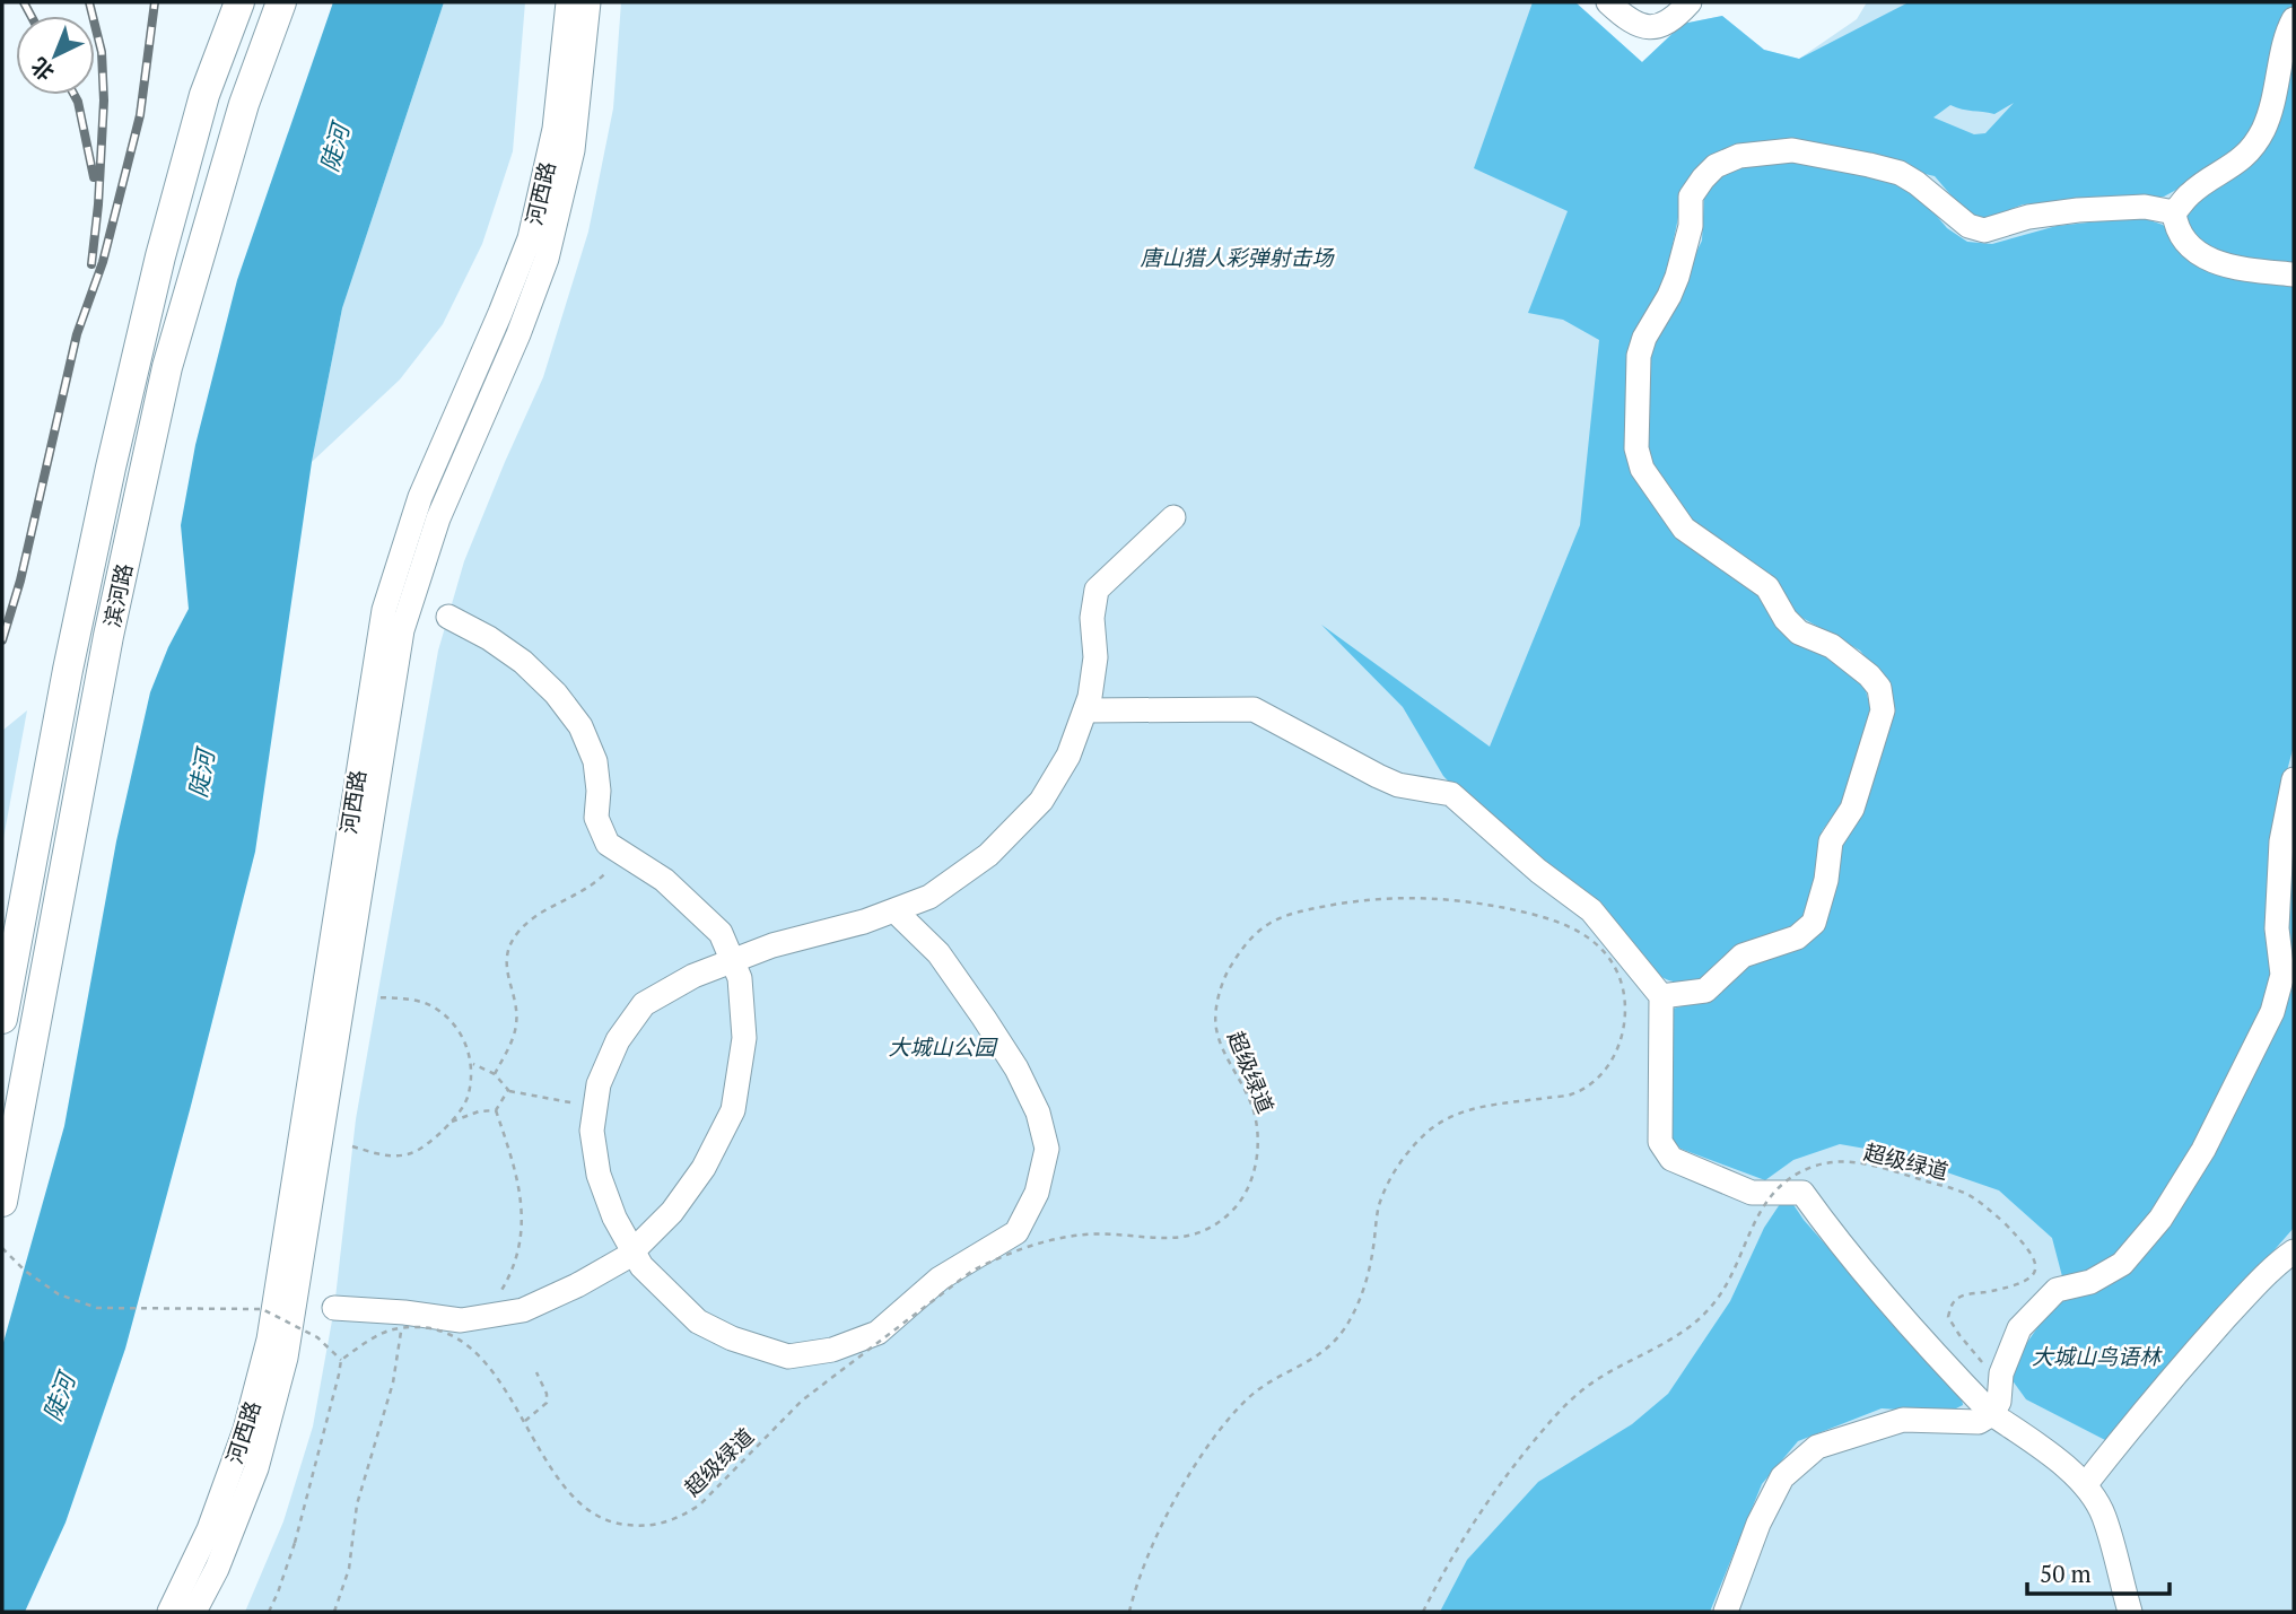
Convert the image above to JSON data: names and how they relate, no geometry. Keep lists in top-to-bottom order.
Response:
{
  "streets": {
    "main road": ["滨河路"],
    "street": ["河西路"],
    "path": ["超级绿道"]
  },
  "water": ["陡河"],
  "parks": ["唐山猎人彩弹射击场", "大城山公园", "大城山鸟语林"],
  "scale_bar": "50 m",
  "north": "bottom left"
}
